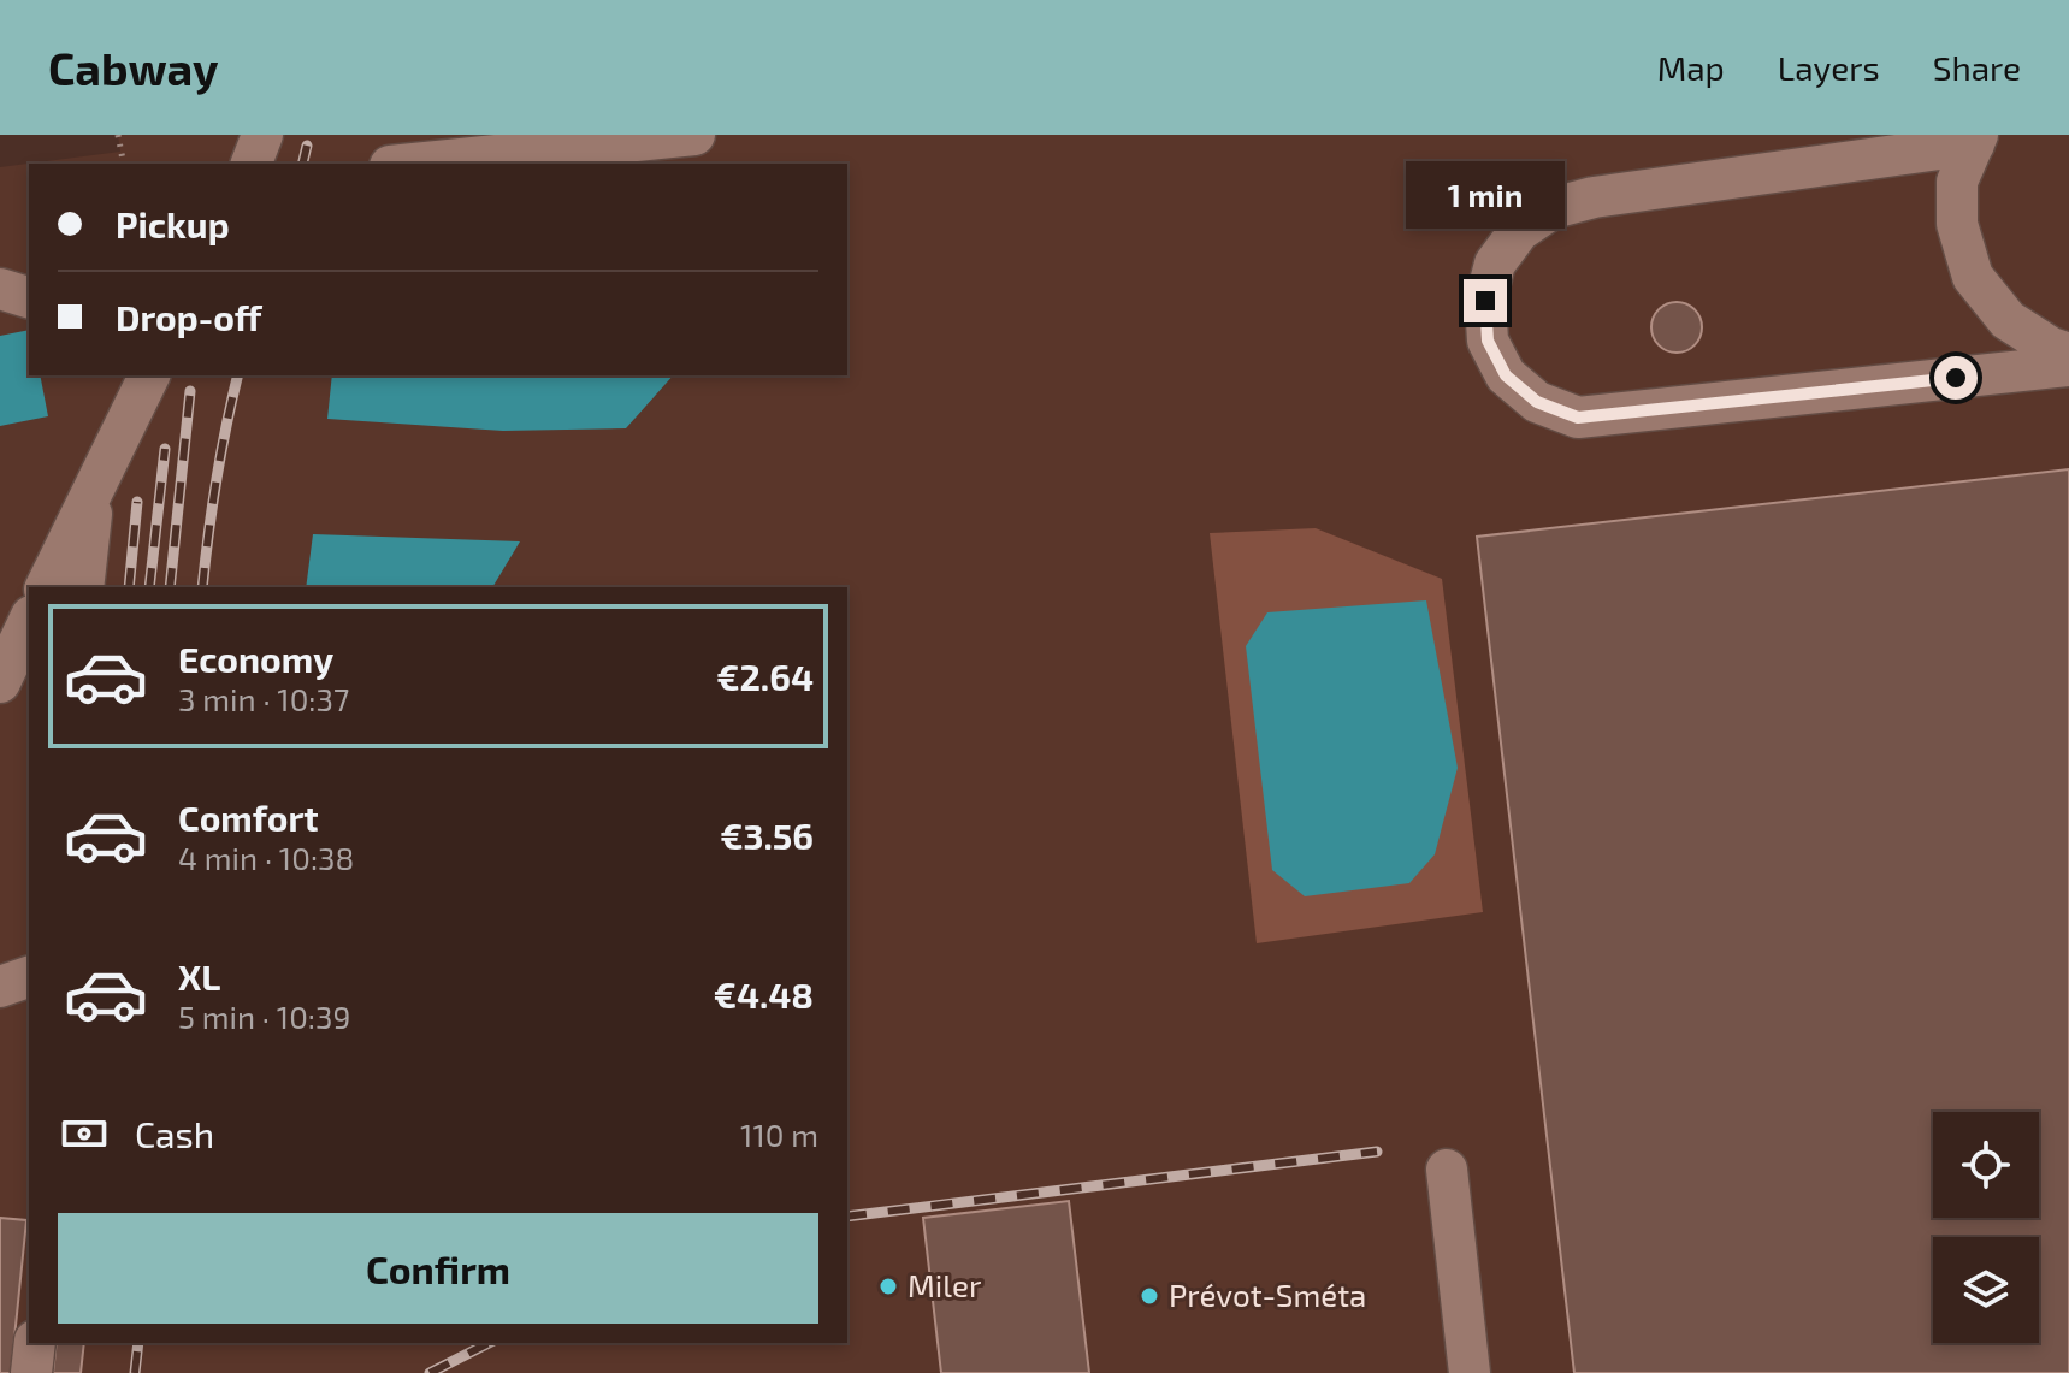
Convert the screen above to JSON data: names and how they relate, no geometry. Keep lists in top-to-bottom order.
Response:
{
  "places": ["Miler", "Prévot-Sméta"],
  "page": {
    "header": "Cabway",
    "nav": ["Map", "Layers", "Share"],
    "bubble": "1 min",
    "banner": ["Pickup", "Drop-off"],
    "list": [
      {
        "name": "Economy",
        "note": "3 min · 10:37",
        "value": "€2.64"
      },
      {
        "name": "Comfort",
        "note": "4 min · 10:38",
        "value": "€3.56"
      },
      {
        "name": "XL",
        "note": "5 min · 10:39",
        "value": "€4.48"
      }
    ],
    "pay": ["Cash", "110 m"],
    "buttons": "Confirm"
  }
}
